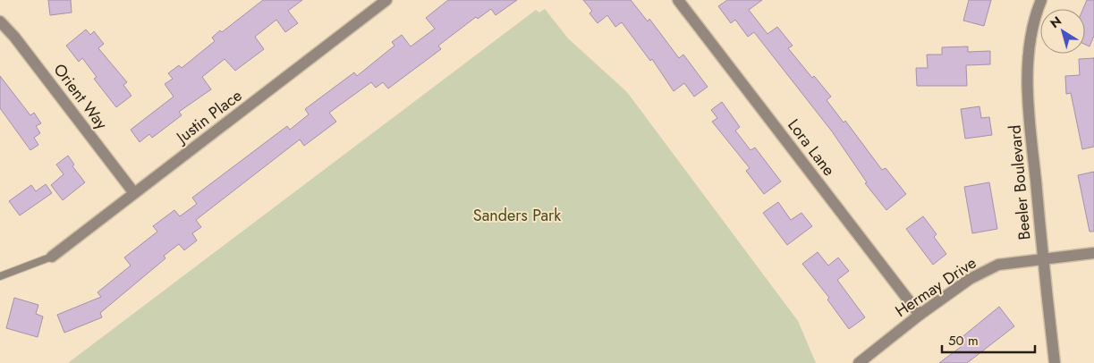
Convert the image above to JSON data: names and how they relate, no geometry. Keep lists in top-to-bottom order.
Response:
{
  "streets": {
    "street": [
      "Orient Way",
      "Justin Place",
      "Lora Lane",
      "Beeler Boulevard",
      "Hermay Drive"
    ]
  },
  "crossings": [
    ["Orient Way", "Justin Place"],
    ["Lora Lane", "Hermay Drive"],
    ["Beeler Boulevard", "Hermay Drive"]
  ],
  "parks": ["Sanders Park"],
  "scale_bar": "50 m",
  "north": "top left"
}
